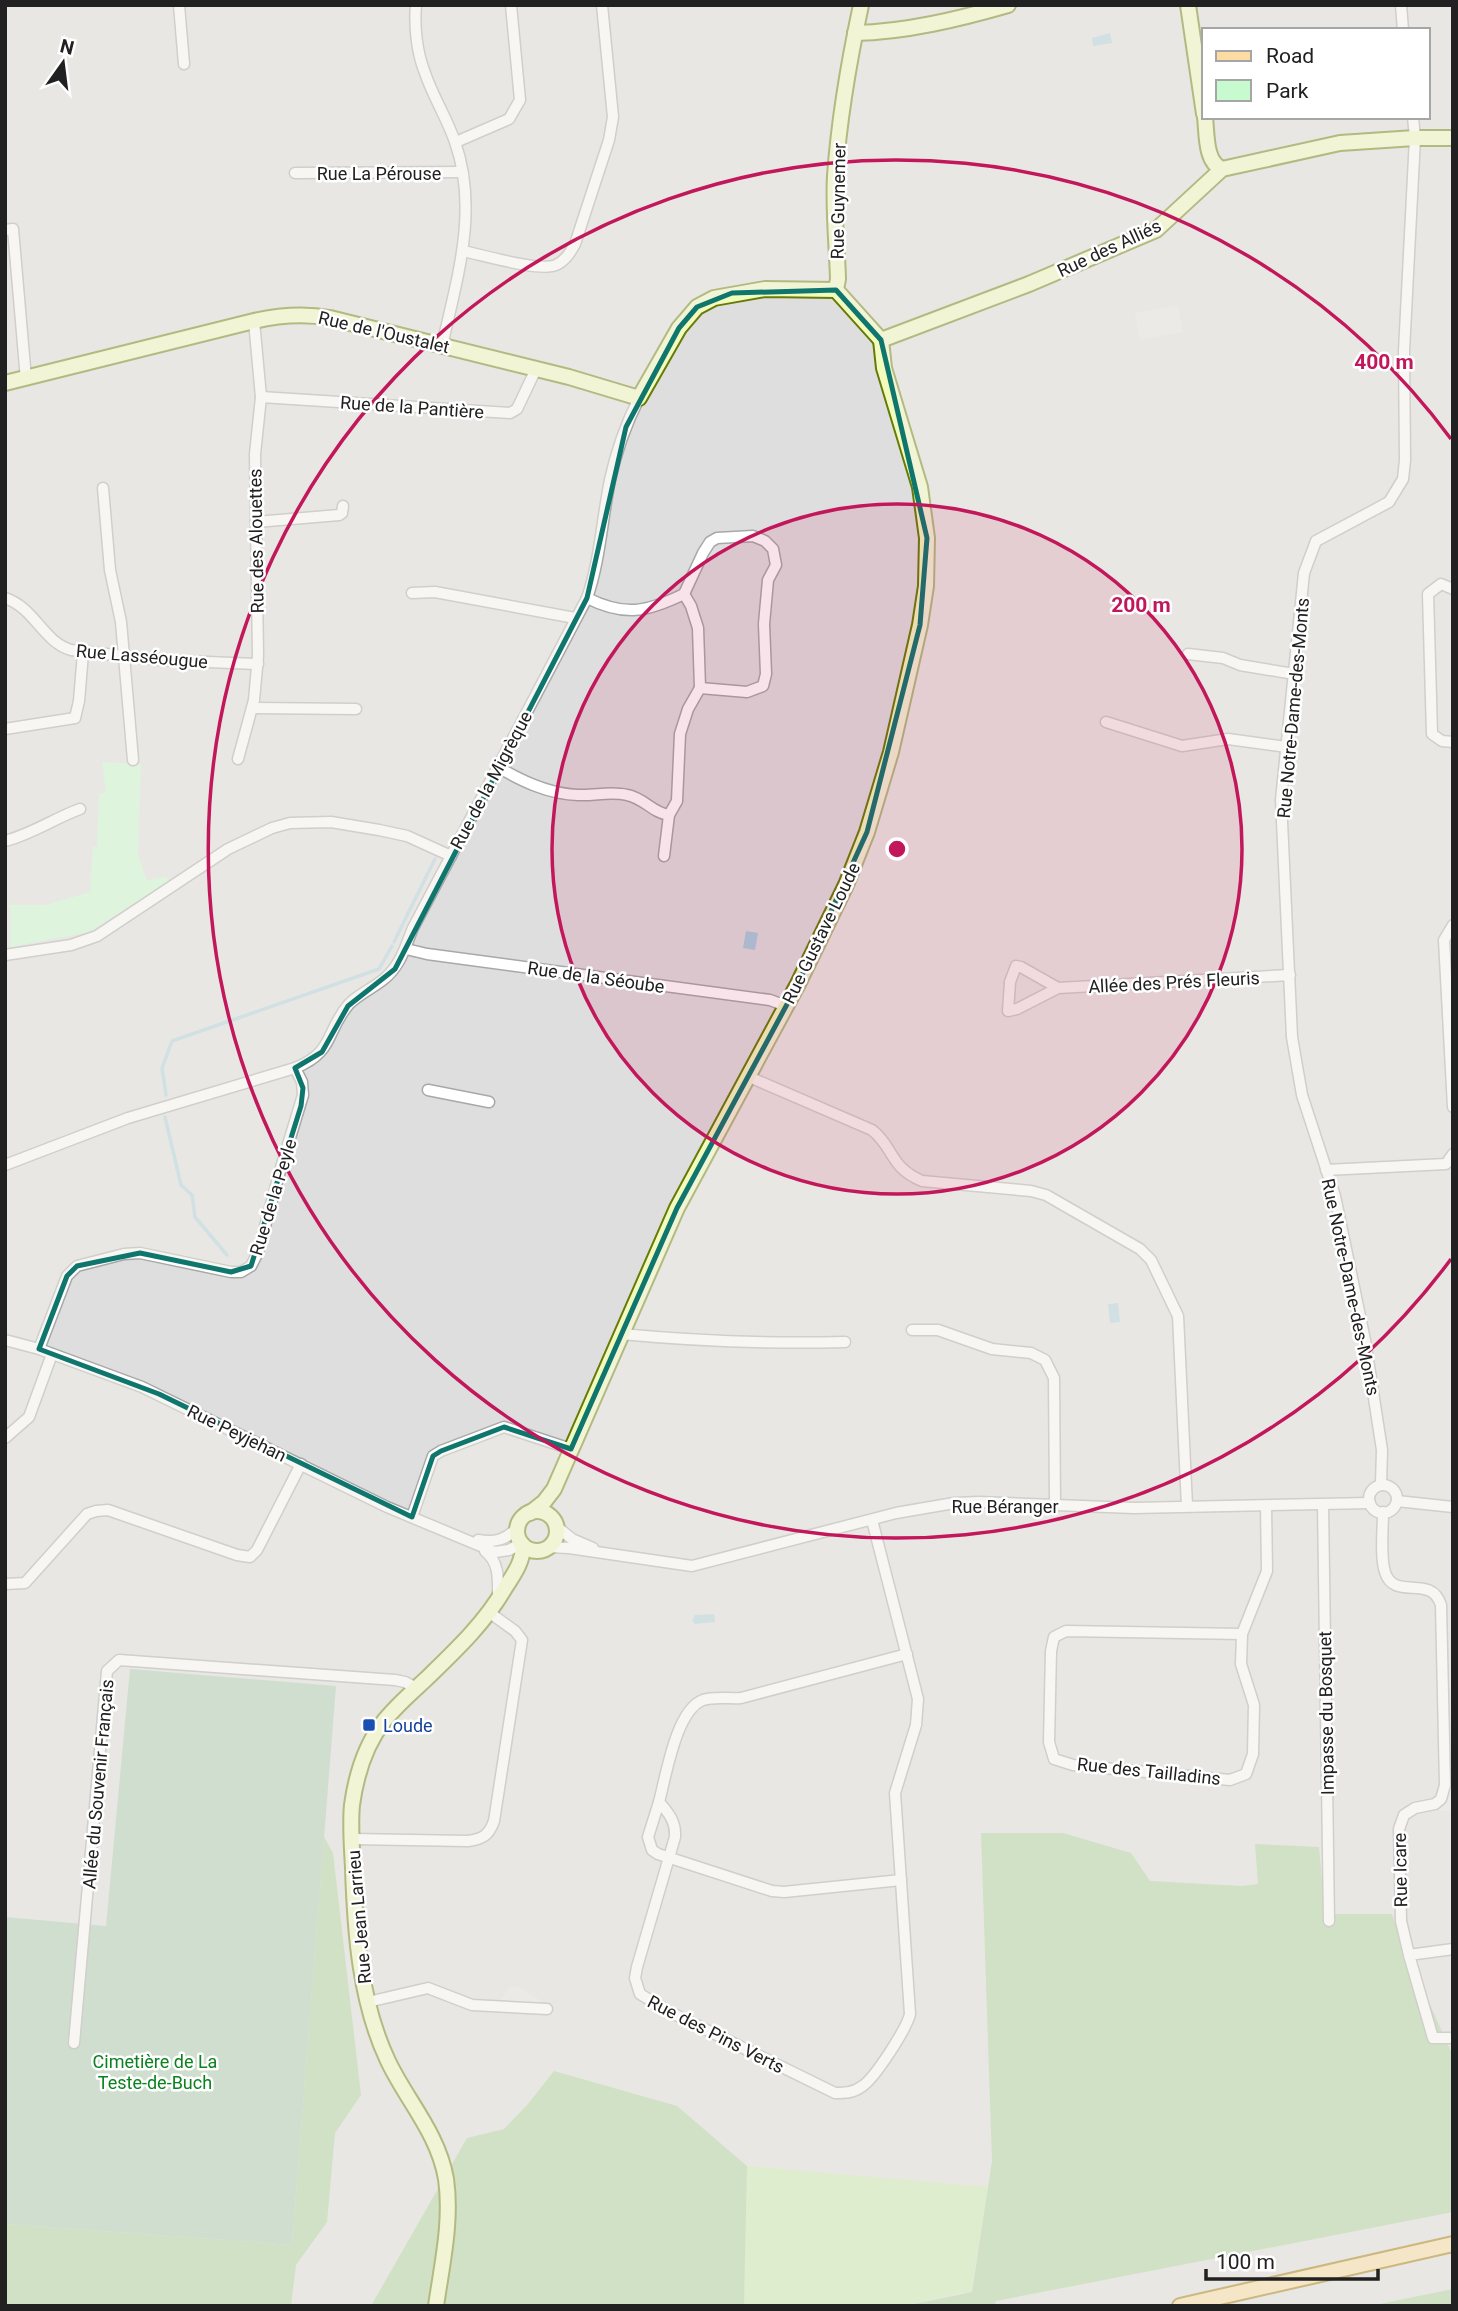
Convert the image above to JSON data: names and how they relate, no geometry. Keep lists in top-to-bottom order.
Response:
{
  "streets": {
    "street": [
      "Rue La Pérouse",
      "Rue Guynemer",
      "Rue des Alliés",
      "Rue de l'Oustalet",
      "Rue de la Pantière",
      "Rue des Alouettes",
      "Rue Lasséougue",
      "Rue Notre-Dame-des-Monts",
      "Rue de la Migrèque",
      "Rue Gustave Loude",
      "Rue de la Séoube",
      "Allée des Prés Fleuris",
      "Rue de la Peyle",
      "Rue Peyjehan",
      "Rue Béranger",
      "Impasse du Bosquet",
      "Rue des Tailladins",
      "Allée du Souvenir Français",
      "Rue Icare",
      "Rue Jean Larrieu",
      "Rue des Pins Verts"
    ]
  },
  "crossings": [
    ["Rue Guynemer", "Rue de la Migrèque"],
    ["Rue des Alliés", "Rue Gustave Loude"],
    ["Rue de l'Oustalet", "Rue de la Pantière"],
    ["Rue de l'Oustalet", "Rue des Alouettes"],
    ["Rue de l'Oustalet", "Rue de la Migrèque"],
    ["Rue de la Pantière", "Rue des Alouettes"],
    ["Rue des Alouettes", "Rue Lasséougue"],
    ["Rue Notre-Dame-des-Monts", "Allée des Prés Fleuris"],
    ["Rue Notre-Dame-des-Monts", "Rue Béranger"],
    ["Rue Notre-Dame-des-Monts", "Rue Icare"],
    ["Rue de la Migrèque", "Rue de la Séoube"],
    ["Rue de la Migrèque", "Rue de la Peyle"],
    ["Rue Gustave Loude", "Rue de la Séoube"],
    ["Rue Gustave Loude", "Rue Peyjehan"],
    ["Rue Gustave Loude", "Rue Béranger"],
    ["Rue Gustave Loude", "Rue Jean Larrieu"],
    ["Rue de la Peyle", "Rue Peyjehan"],
    ["Rue Peyjehan", "Rue Béranger"],
    ["Rue Peyjehan", "Rue Jean Larrieu"],
    ["Rue Béranger", "Impasse du Bosquet"],
    ["Rue Béranger", "Rue des Tailladins"],
    ["Rue Béranger", "Rue Icare"],
    ["Rue Béranger", "Rue Jean Larrieu"],
    ["Rue Béranger", "Rue des Pins Verts"],
    ["Allée du Souvenir Français", "Rue Jean Larrieu"]
  ],
  "parks": ["Cimetière de La Teste-de-Buch"],
  "places": {
    "transit": ["Loude"]
  },
  "legend": ["Road", "Park"],
  "scale_bar": "100 m",
  "north": "top",
  "rings": ["400 m", "200 m"]
}
